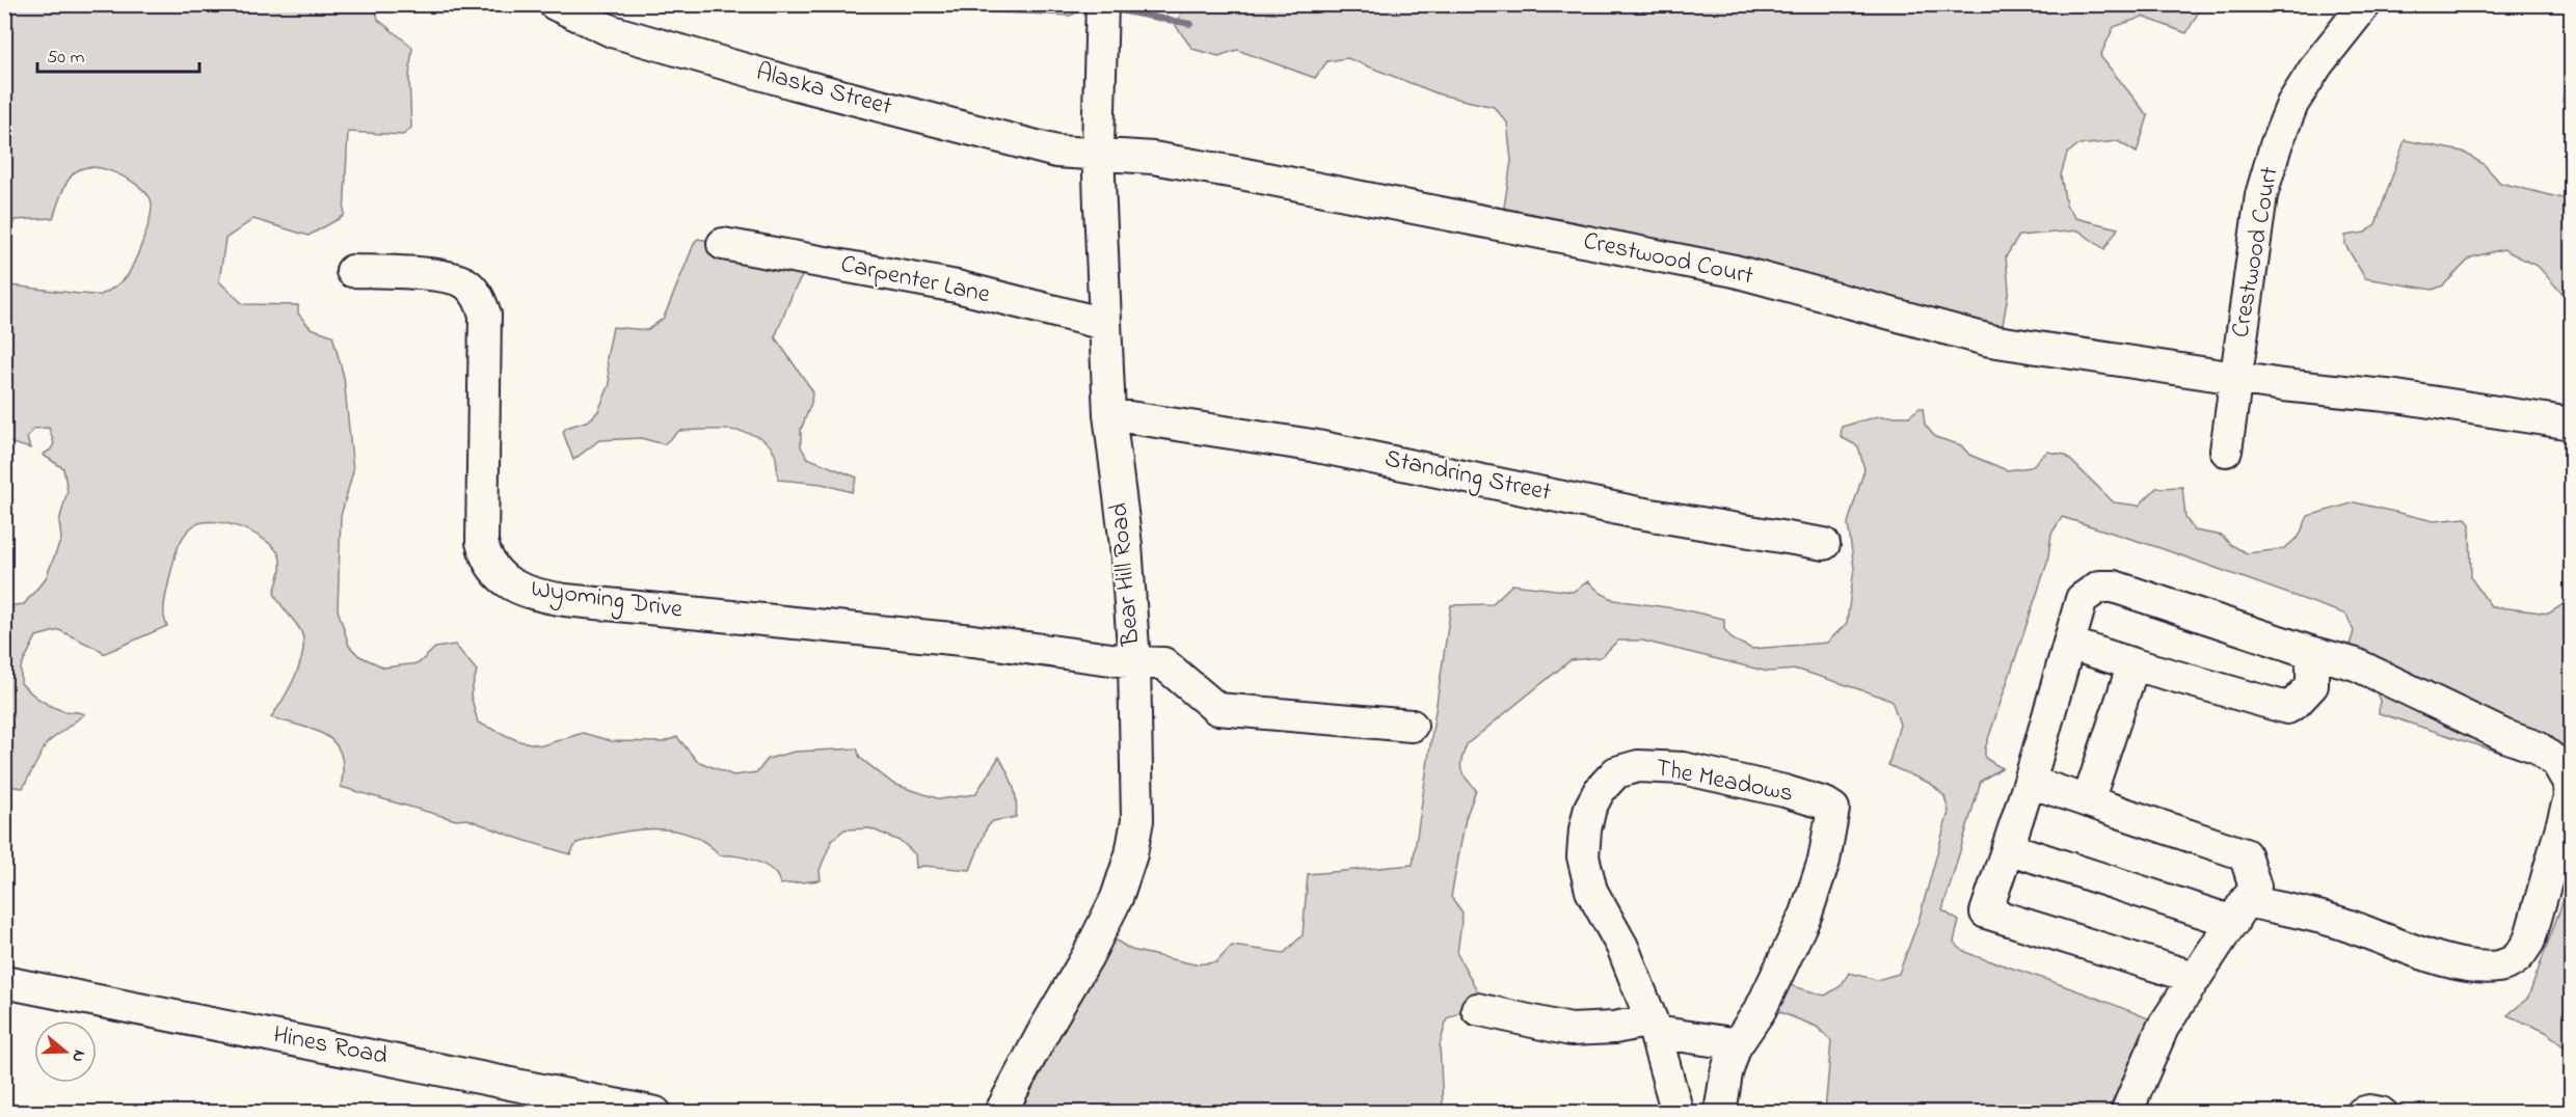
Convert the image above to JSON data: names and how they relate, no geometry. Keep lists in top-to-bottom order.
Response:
{
  "streets": {
    "street": [
      "Alaska Street",
      "Crestwood Court",
      "Carpenter Lane",
      "Standring Street",
      "Bear Hill Road",
      "Wyoming Drive",
      "The Meadows",
      "Hines Road"
    ]
  },
  "crossings": [
    ["Alaska Street", "Crestwood Court"],
    ["Alaska Street", "Bear Hill Road"],
    ["Crestwood Court", "Bear Hill Road"],
    ["Carpenter Lane", "Bear Hill Road"],
    ["Standring Street", "Bear Hill Road"],
    ["Bear Hill Road", "Wyoming Drive"]
  ],
  "scale_bar": "50 m",
  "north": "right"
}
